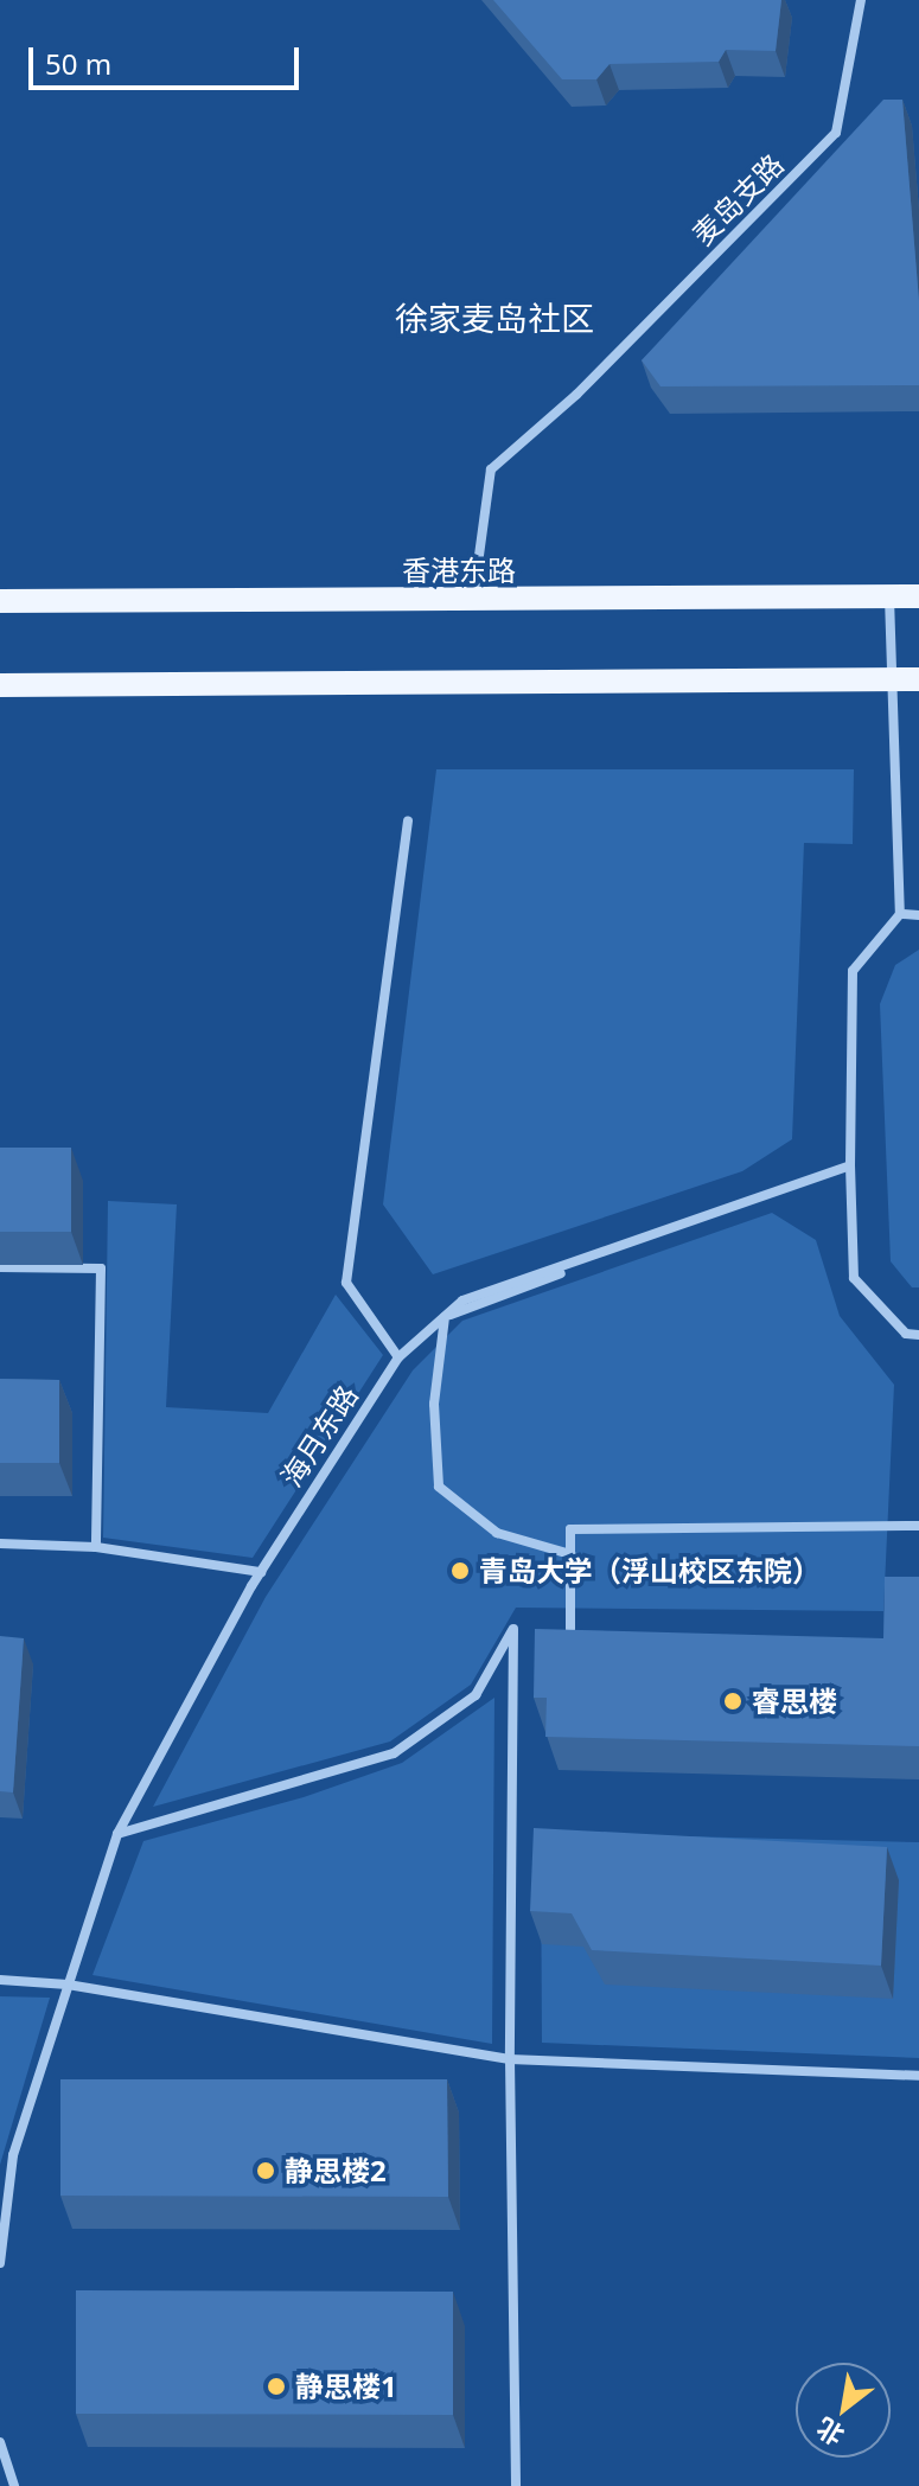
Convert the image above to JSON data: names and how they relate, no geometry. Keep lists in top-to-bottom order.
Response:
{
  "streets": {
    "main road": ["香港东路"],
    "street": ["麦岛支路", "海月东路"]
  },
  "crossings": [
    ["麦岛支路", "香港东路"]
  ],
  "districts": ["徐家麦岛社区"],
  "places": [
    "青岛大学（浮山校区东院）",
    "睿思楼",
    "静思楼2",
    "静思楼1"
  ],
  "scale_bar": "50 m",
  "north": "bottom left"
}
